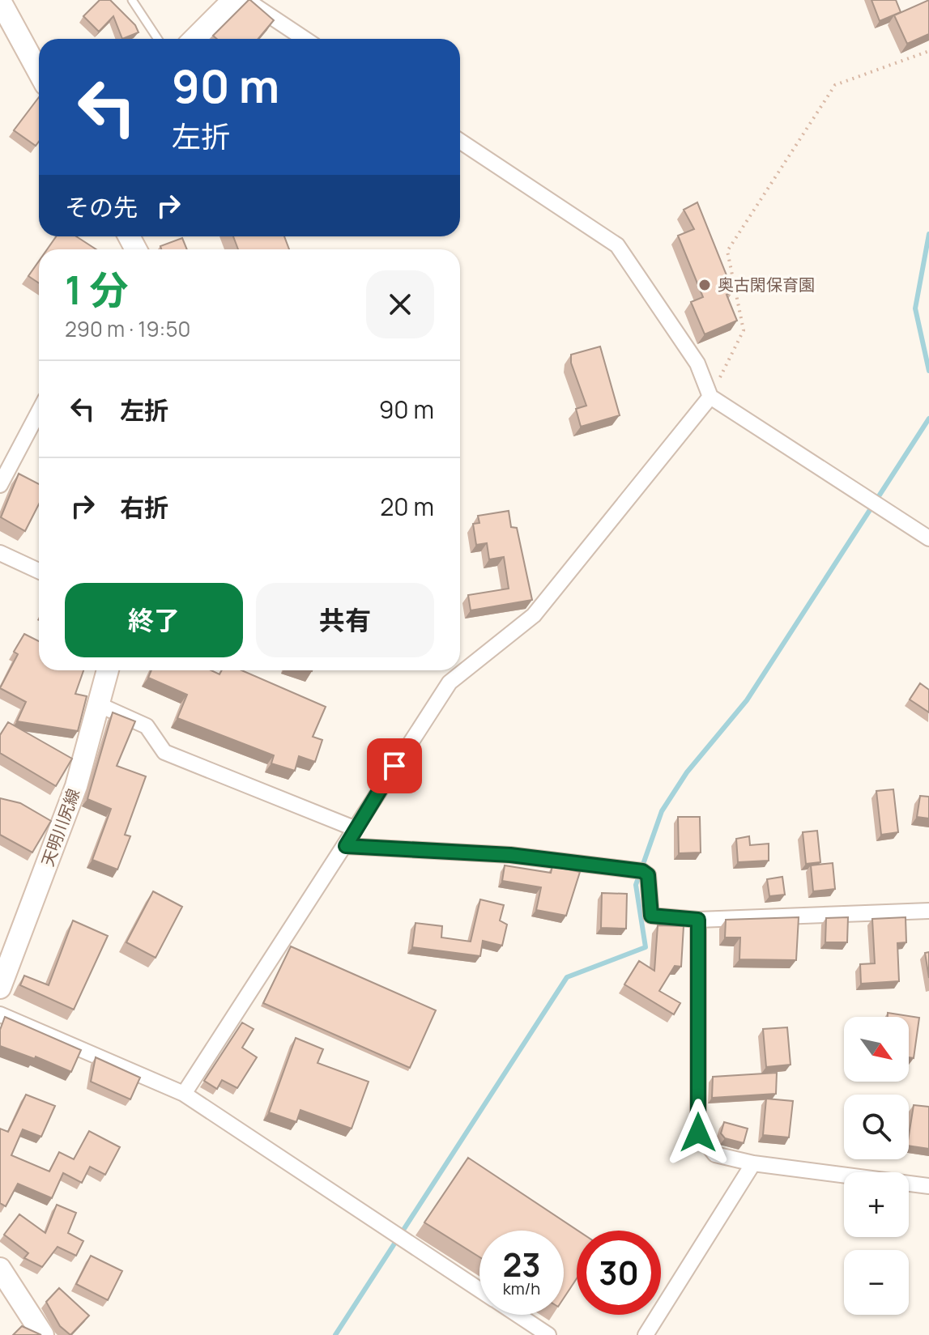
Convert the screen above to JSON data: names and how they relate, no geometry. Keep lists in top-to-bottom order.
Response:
{
  "streets": {
    "main road": ["天明川尻線"]
  },
  "places": ["奥古閑保育園"],
  "north": "bottom right",
  "page": {
    "turn": ["90 m", "左折"],
    "then": "その先",
    "heading": ["1 分", "290 m · 19:50"],
    "list": [
      {
        "name": "左折",
        "value": "90 m"
      },
      {
        "name": "右折",
        "value": "20 m"
      }
    ],
    "buttons": ["終了", "共有"],
    "map_buttons": ["+", "−"],
    "speed": "23 km/h",
    "limit": "30"
  }
}
